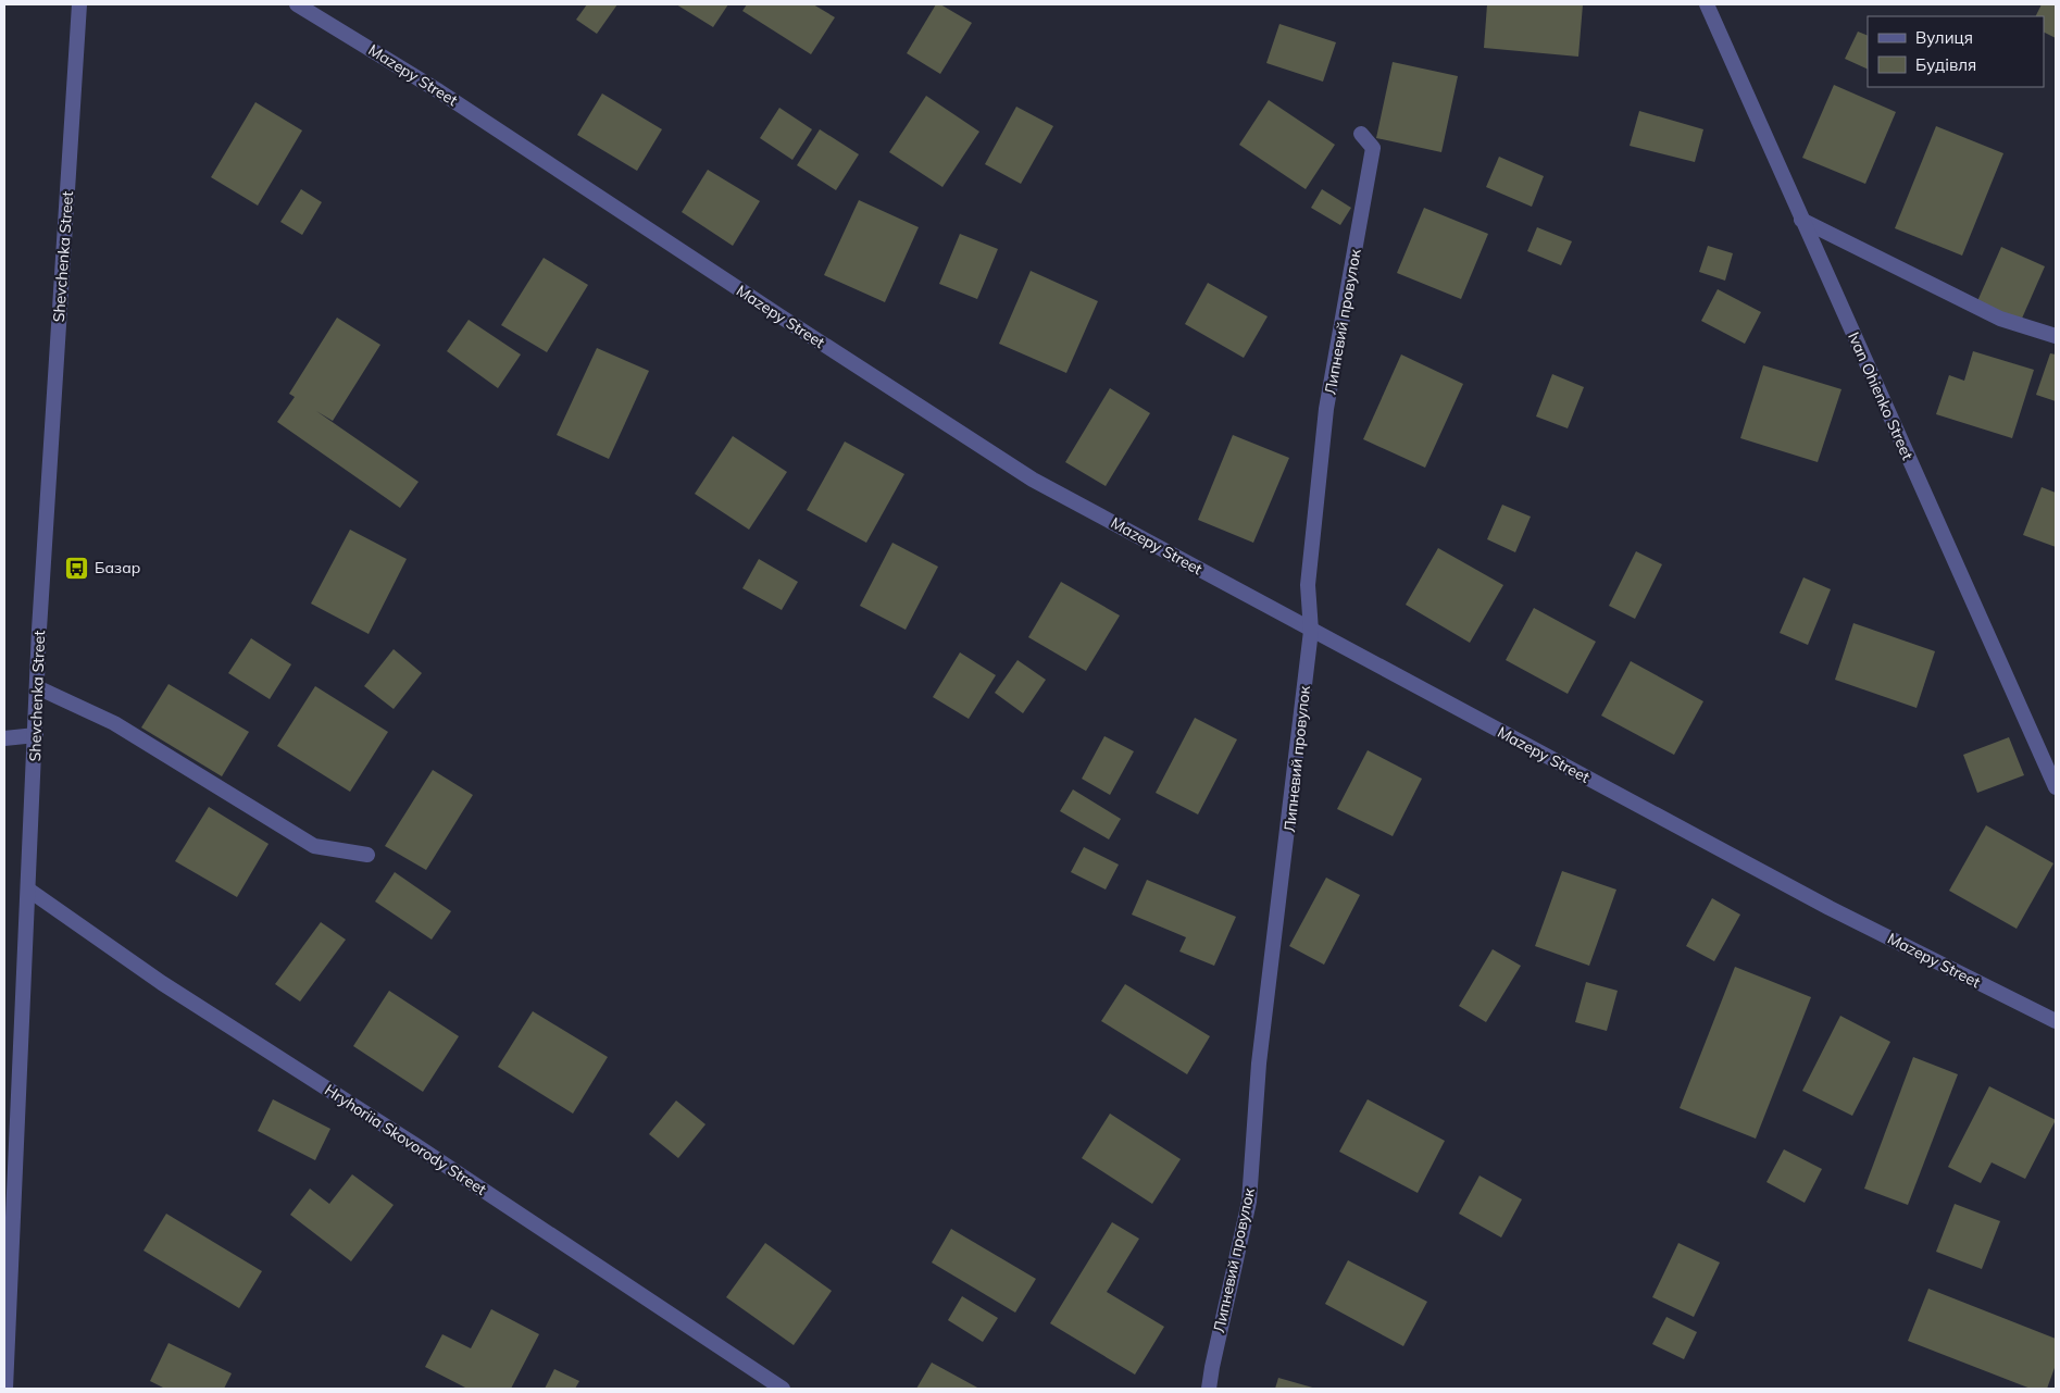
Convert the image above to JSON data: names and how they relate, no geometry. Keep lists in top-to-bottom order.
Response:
{
  "streets": {
    "street": [
      "Mazepy Street",
      "Shevchenka Street",
      "Липневий провулок",
      "Ivan Ohienko Street",
      "Hryhoriia Skovorody Street"
    ]
  },
  "crossings": [
    ["Mazepy Street", "Липневий провулок"],
    ["Shevchenka Street", "Hryhoriia Skovorody Street"]
  ],
  "places": {
    "bus stop": ["Базар"]
  },
  "legend": ["Вулиця", "Будівля"]
}
